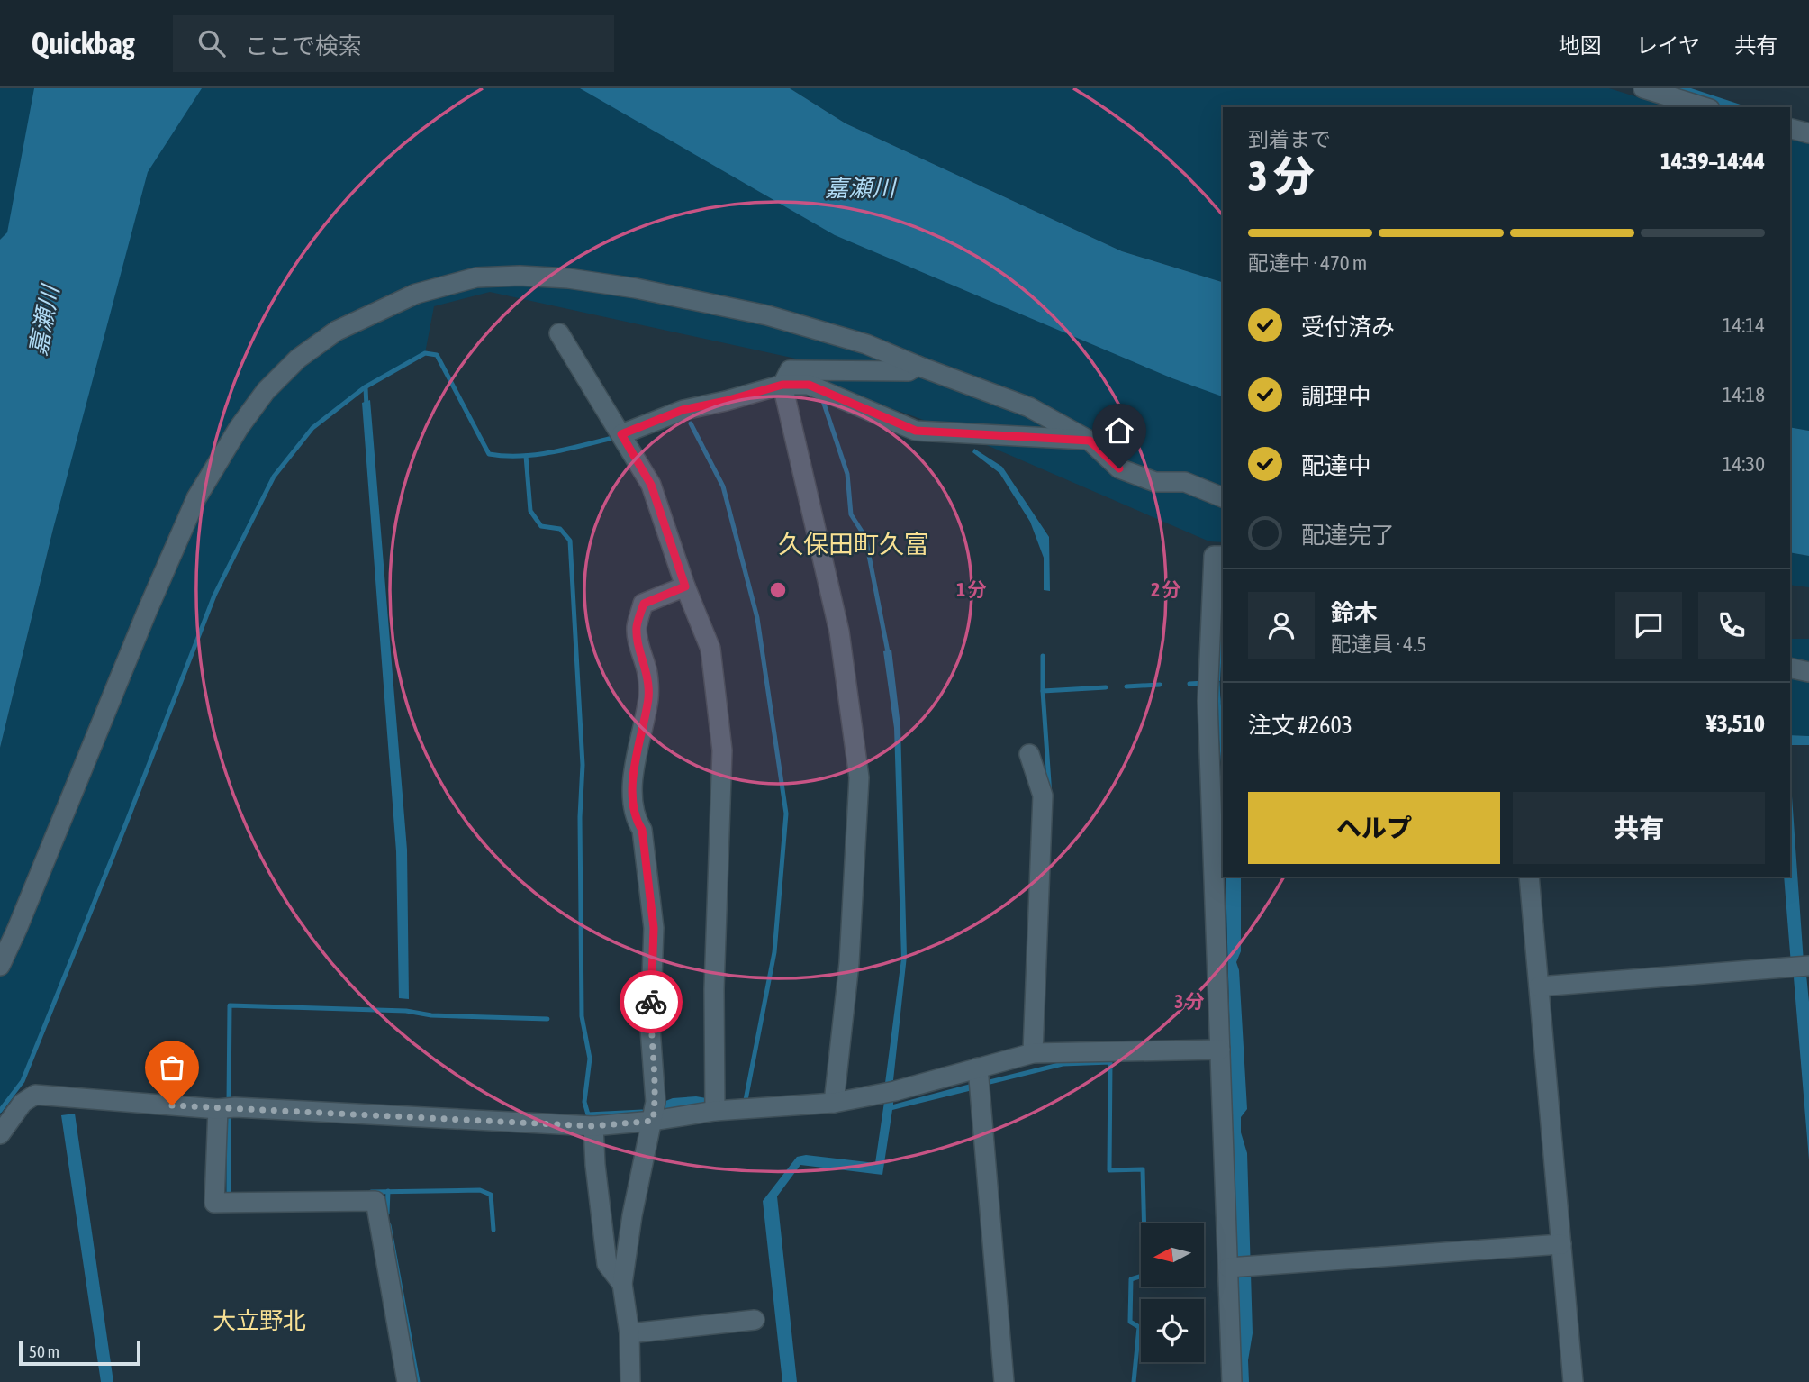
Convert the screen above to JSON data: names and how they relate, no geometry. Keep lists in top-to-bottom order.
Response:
{
  "districts": ["久保田町久富", "大立野北"],
  "water": ["嘉瀬川"],
  "scale_bar": "50 m",
  "north": "left",
  "page": {
    "header": "Quickbag",
    "search": "ここで検索",
    "nav": ["地図", "レイヤ", "共有"],
    "heading": ["3 分", "到着まで", "14:39–14:44"],
    "panel": [
      "鈴木",
      "配達員 · 4.5",
      "注文 #2603",
      "¥3,510"
    ],
    "bar": "配達中 · 470 m",
    "list": [
      ["受付済み", "14:14"],
      ["調理中", "14:18"],
      ["配達中", "14:30"],
      "配達完了"
    ],
    "buttons": ["ヘルプ", "共有"],
    "scale": "50 m"
  },
  "rings": ["1 分", "2 分", "3 分"]
}
